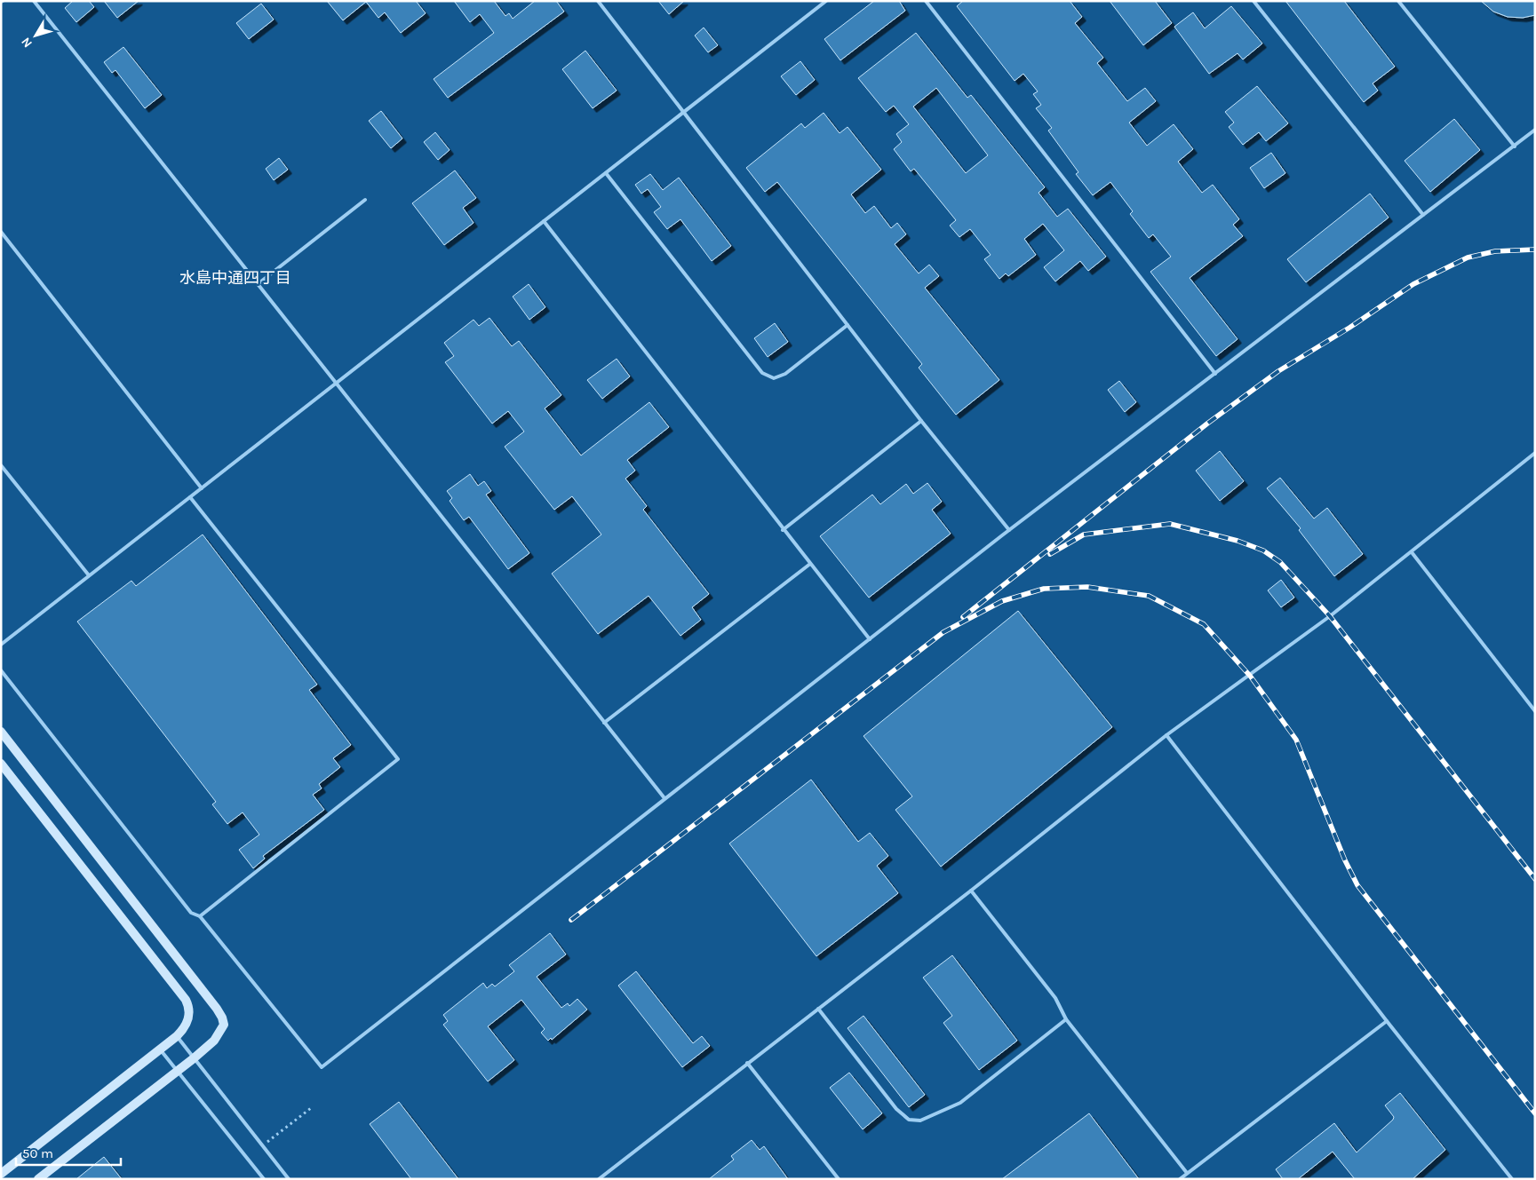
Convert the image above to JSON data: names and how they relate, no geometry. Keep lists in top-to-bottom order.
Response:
{
  "districts": ["水島中通四丁目"],
  "scale_bar": "50 m",
  "north": "bottom left"
}
